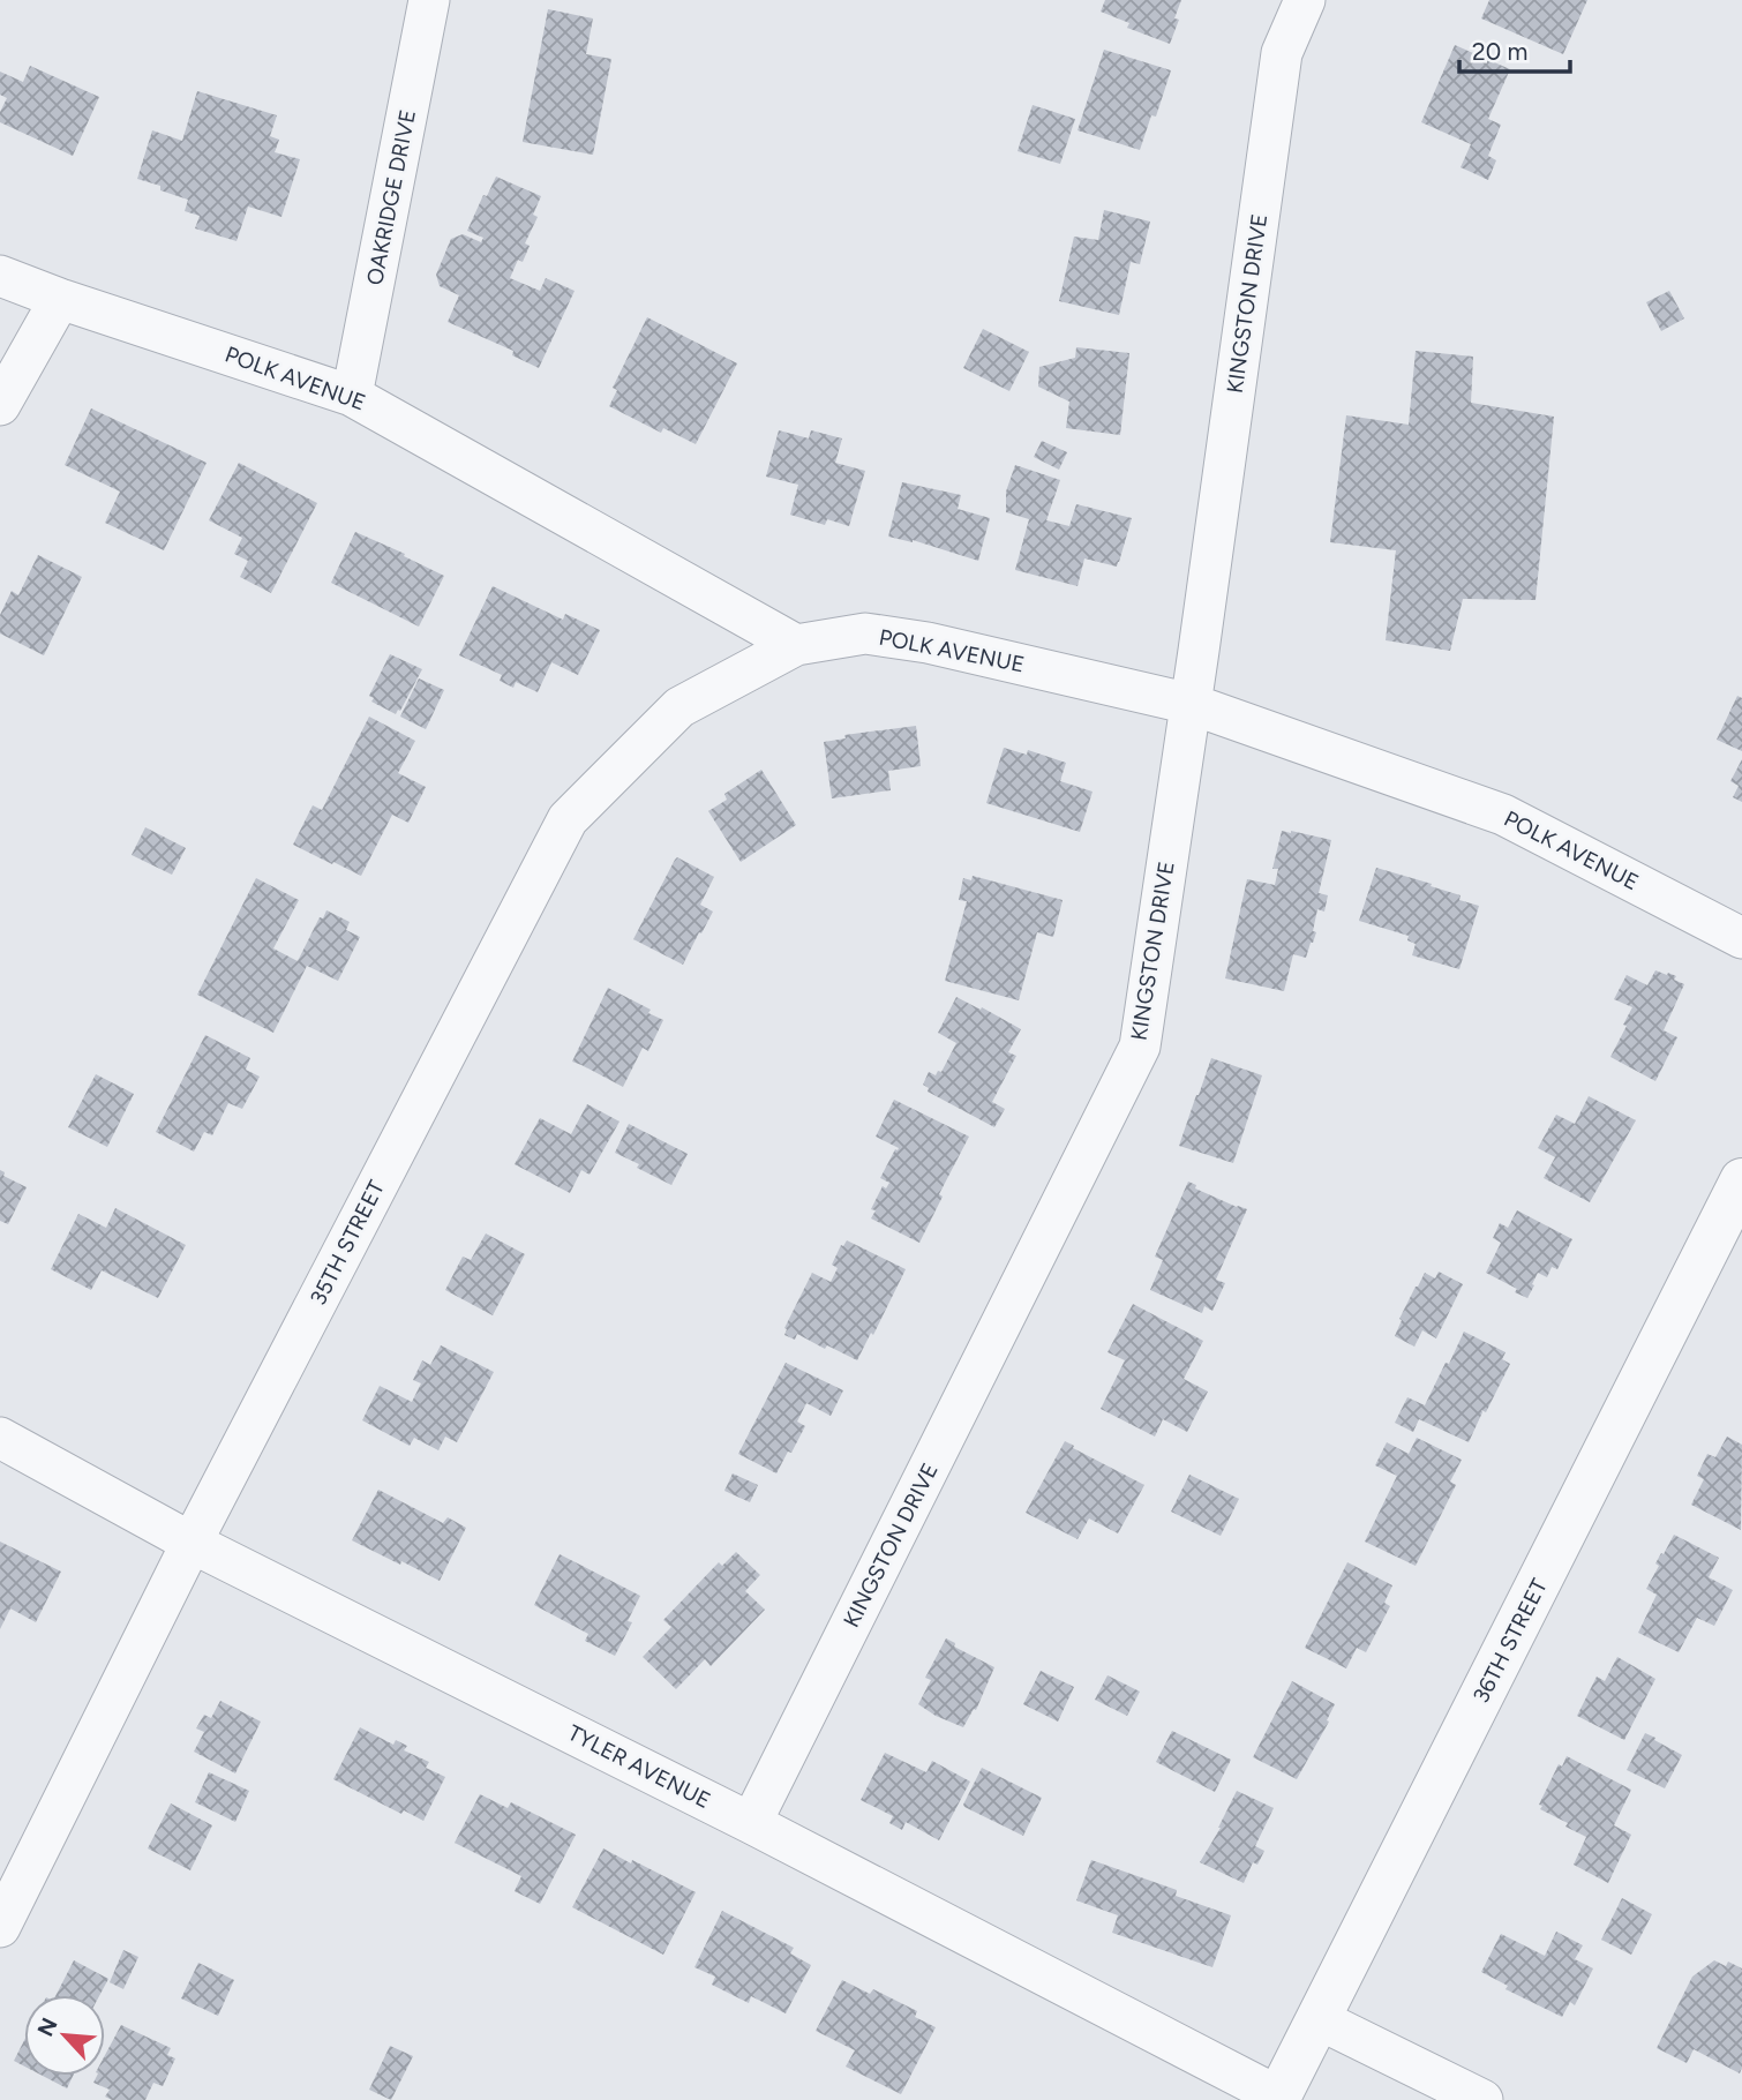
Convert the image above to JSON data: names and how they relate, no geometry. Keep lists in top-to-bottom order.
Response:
{
  "streets": {
    "street": [
      "OAKRIDGE DRIVE",
      "KINGSTON DRIVE",
      "POLK AVENUE",
      "35TH STREET",
      "36TH STREET",
      "TYLER AVENUE"
    ]
  },
  "crossings": [
    ["OAKRIDGE DRIVE", "POLK AVENUE"],
    ["KINGSTON DRIVE", "POLK AVENUE"],
    ["KINGSTON DRIVE", "TYLER AVENUE"],
    ["POLK AVENUE", "35TH STREET"],
    ["35TH STREET", "TYLER AVENUE"],
    ["36TH STREET", "TYLER AVENUE"]
  ],
  "scale_bar": "20 m",
  "north": "top left"
}
